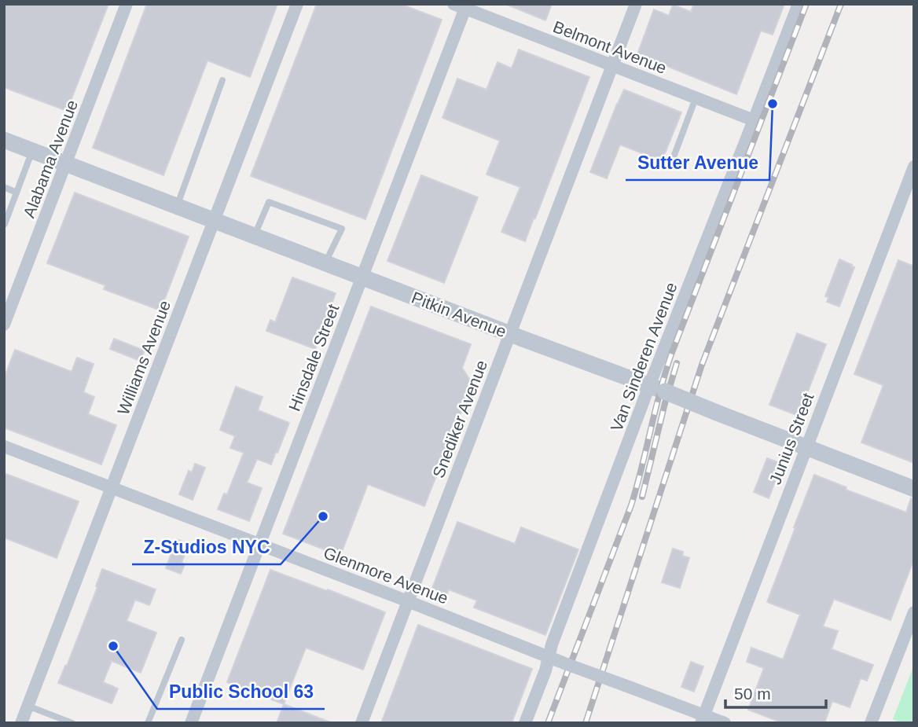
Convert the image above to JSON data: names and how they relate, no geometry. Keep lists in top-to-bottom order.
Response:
{
  "streets": {
    "street": [
      "Belmont Avenue",
      "Alabama Avenue",
      "Pitkin Avenue",
      "Van Sinderen Avenue",
      "Williams Avenue",
      "Hinsdale Street",
      "Snediker Avenue",
      "Junius Street",
      "Glenmore Avenue"
    ]
  },
  "crossings": [
    ["Belmont Avenue", "Van Sinderen Avenue"],
    ["Belmont Avenue", "Hinsdale Street"],
    ["Belmont Avenue", "Snediker Avenue"],
    ["Alabama Avenue", "Pitkin Avenue"],
    ["Pitkin Avenue", "Van Sinderen Avenue"],
    ["Pitkin Avenue", "Williams Avenue"],
    ["Pitkin Avenue", "Hinsdale Street"],
    ["Pitkin Avenue", "Snediker Avenue"],
    ["Pitkin Avenue", "Junius Street"],
    ["Van Sinderen Avenue", "Glenmore Avenue"],
    ["Williams Avenue", "Glenmore Avenue"],
    ["Hinsdale Street", "Glenmore Avenue"],
    ["Snediker Avenue", "Glenmore Avenue"],
    ["Junius Street", "Glenmore Avenue"]
  ],
  "places": ["Sutter Avenue", "Z-Studios NYC", "Public School 63"],
  "scale_bar": "50 m"
}
